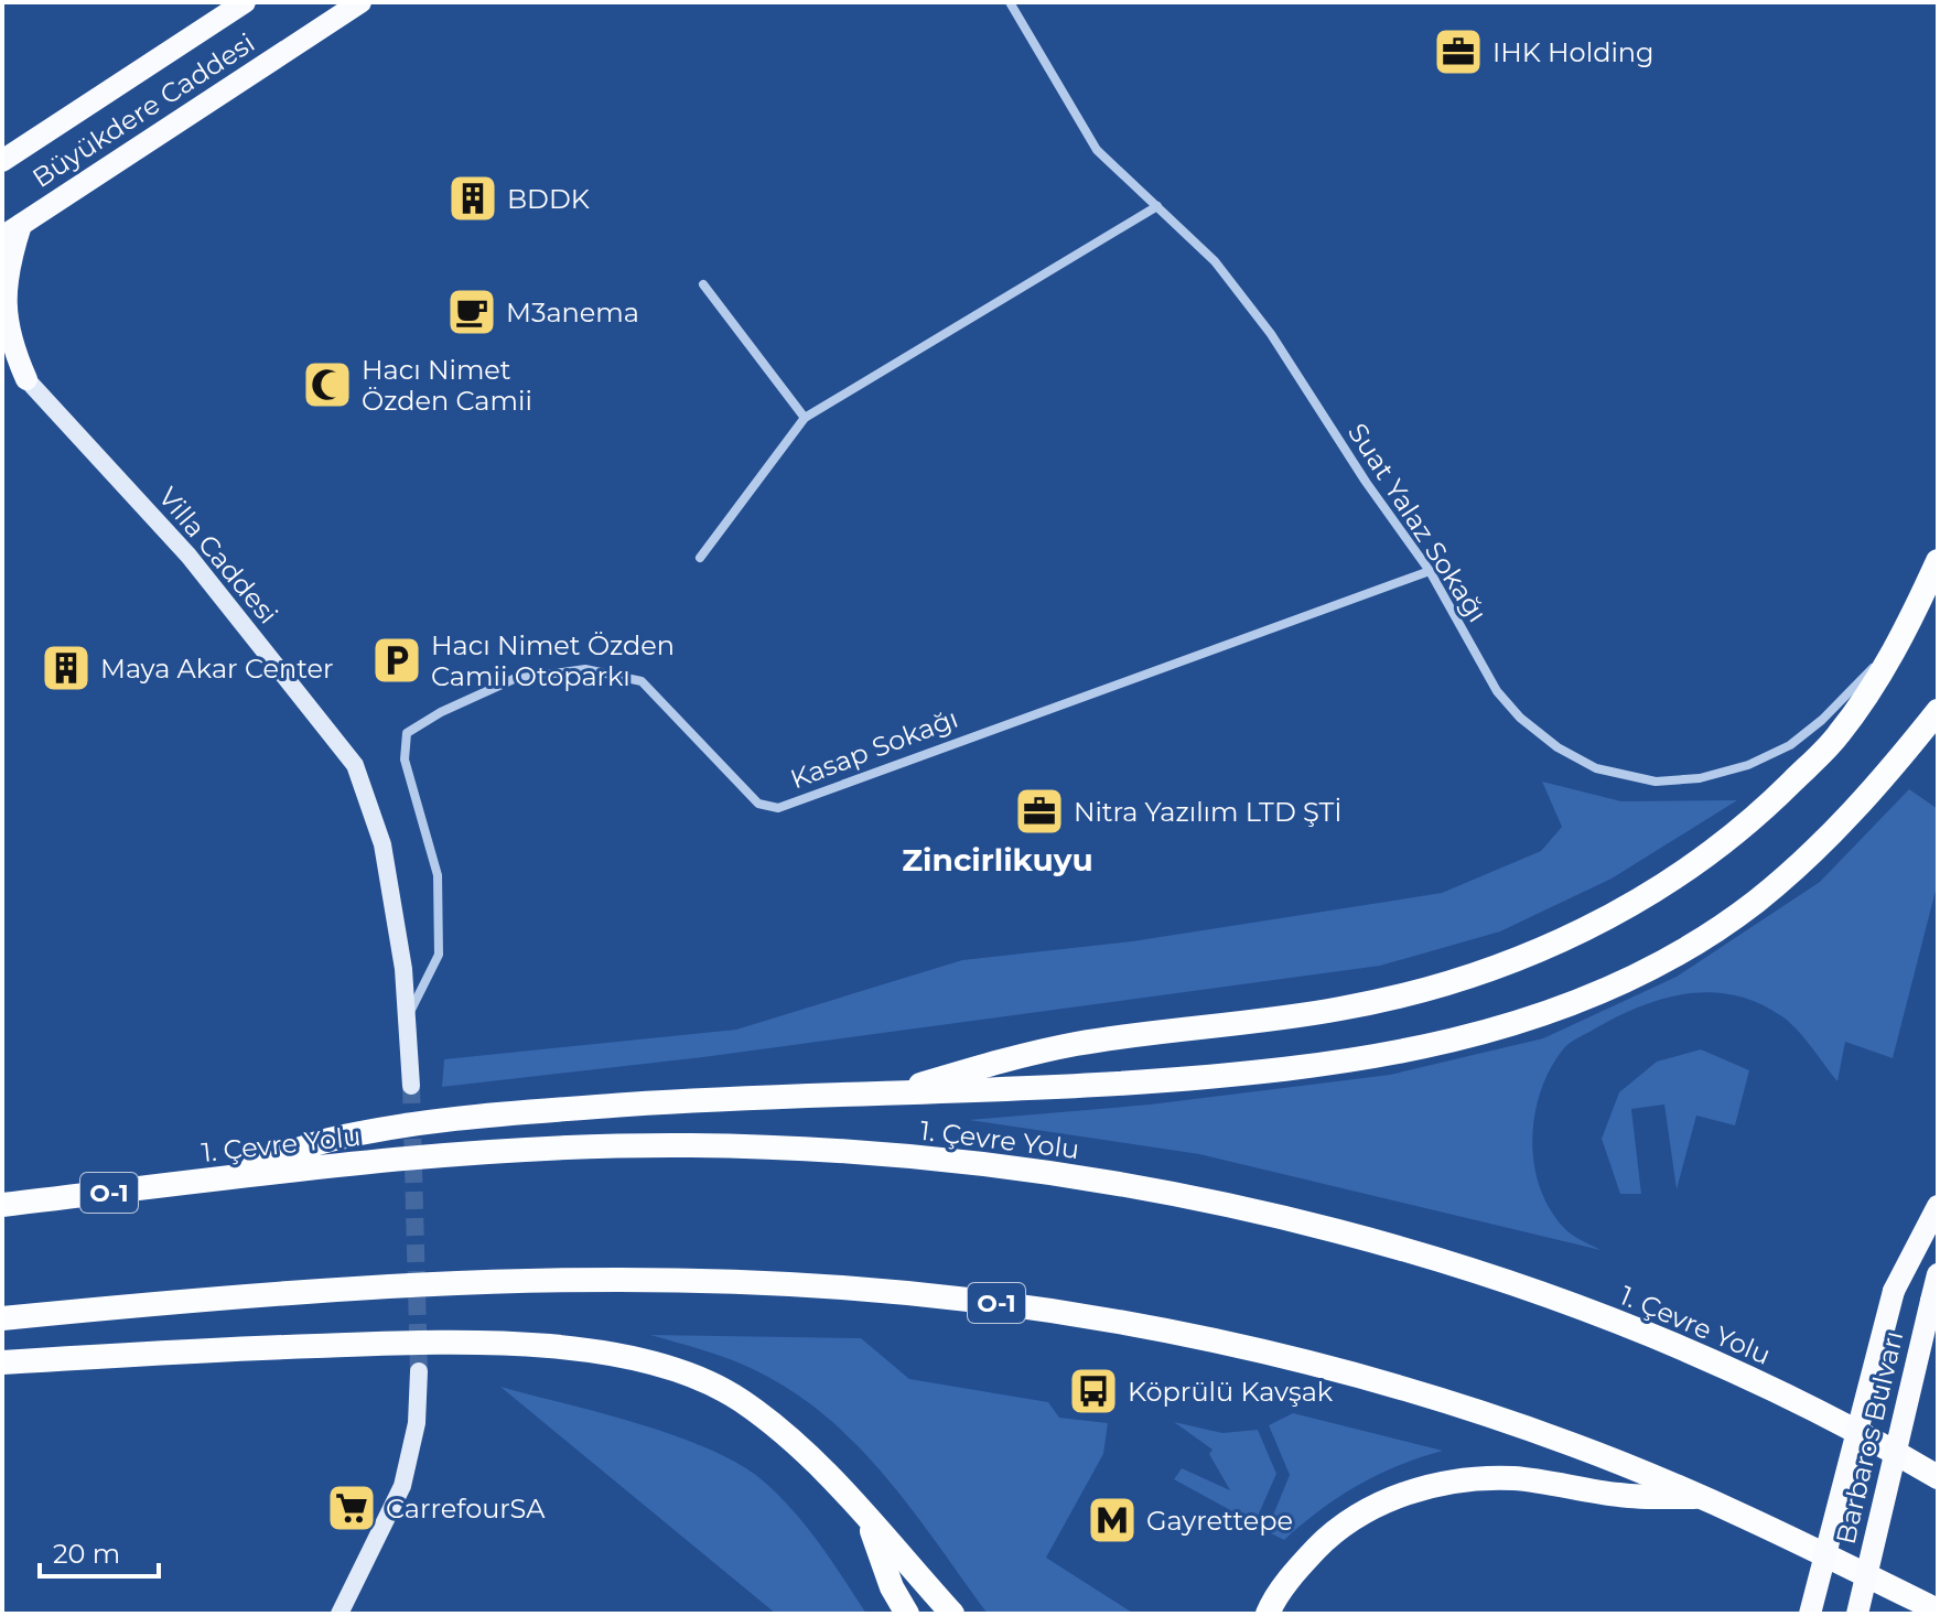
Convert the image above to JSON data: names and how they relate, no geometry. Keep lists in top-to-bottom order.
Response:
{
  "streets": {
    "highway": ["1. Çevre Yolu", "O-1"],
    "main road": ["Büyükdere Caddesi", "Villa Caddesi", "Barbaros Bulvarı"],
    "street": ["Suat Yalaz Sokağı", "Kasap Sokağı"]
  },
  "crossings": [
    ["Suat Yalaz Sokağı", "Kasap Sokağı"],
    ["Villa Caddesi", "Kasap Sokağı"]
  ],
  "districts": ["Zincirlikuyu"],
  "places": {
    "office": ["IHK Holding", "Nitra Yazılım LTD ŞTİ"],
    "building": ["BDDK", "Maya Akar Center"],
    "cafe": ["M3anema"],
    "mosque": ["Hacı Nimet Özden Camii"],
    "parking": ["Hacı Nimet Özden Camii Otoparkı"],
    "bus stop": ["Köprülü Kavşak"],
    "supermarket": ["CarrefourSA"],
    "metro station": ["Gayrettepe"]
  },
  "scale_bar": "20 m"
}
